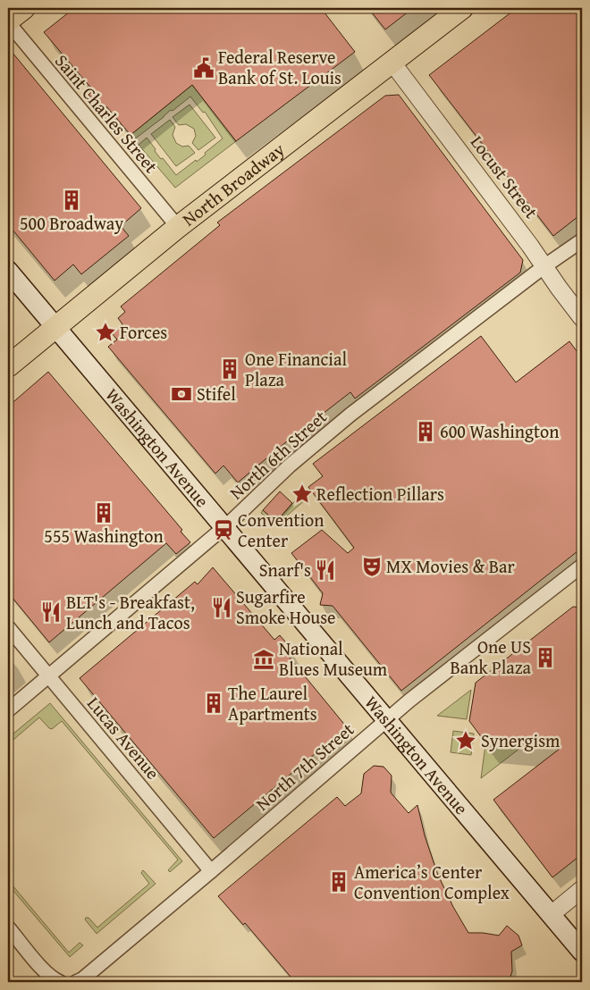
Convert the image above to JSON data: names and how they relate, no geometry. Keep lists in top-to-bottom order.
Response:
{
  "streets": {
    "main road": ["North Broadway", "Washington Avenue"],
    "street": [
      "Saint Charles Street",
      "Locust Street",
      "North 6th Street",
      "Lucas Avenue",
      "North 7th Street"
    ]
  },
  "crossings": [
    ["Saint Charles Street", "North Broadway"],
    ["Locust Street", "North Broadway"],
    ["Locust Street", "North 6th Street"],
    ["North Broadway", "Washington Avenue"],
    ["Washington Avenue", "North 6th Street"],
    ["Washington Avenue", "North 7th Street"],
    ["North 6th Street", "Lucas Avenue"],
    ["Lucas Avenue", "North 7th Street"]
  ],
  "places": {
    "public building": ["Federal Reserve Bank of St. Louis"],
    "building": [
      "500 Broadway",
      "One Financial Plaza",
      "600 Washington",
      "555 Washington",
      "One US Bank Plaza",
      "The Laurel Apartments",
      "America’s Center Convention Complex"
    ],
    "place": ["Forces", "Reflection Pillars", "Synergism"],
    "bank": ["Stifel"],
    "station": ["Convention Center"],
    "theatre": ["MX Movies & Bar"],
    "restaurant": ["Snarf's", "Sugarfire Smoke House", "BLT's - Breakfast, Lunch and Tacos"],
    "museum": ["National Blues Museum"]
  }
}
